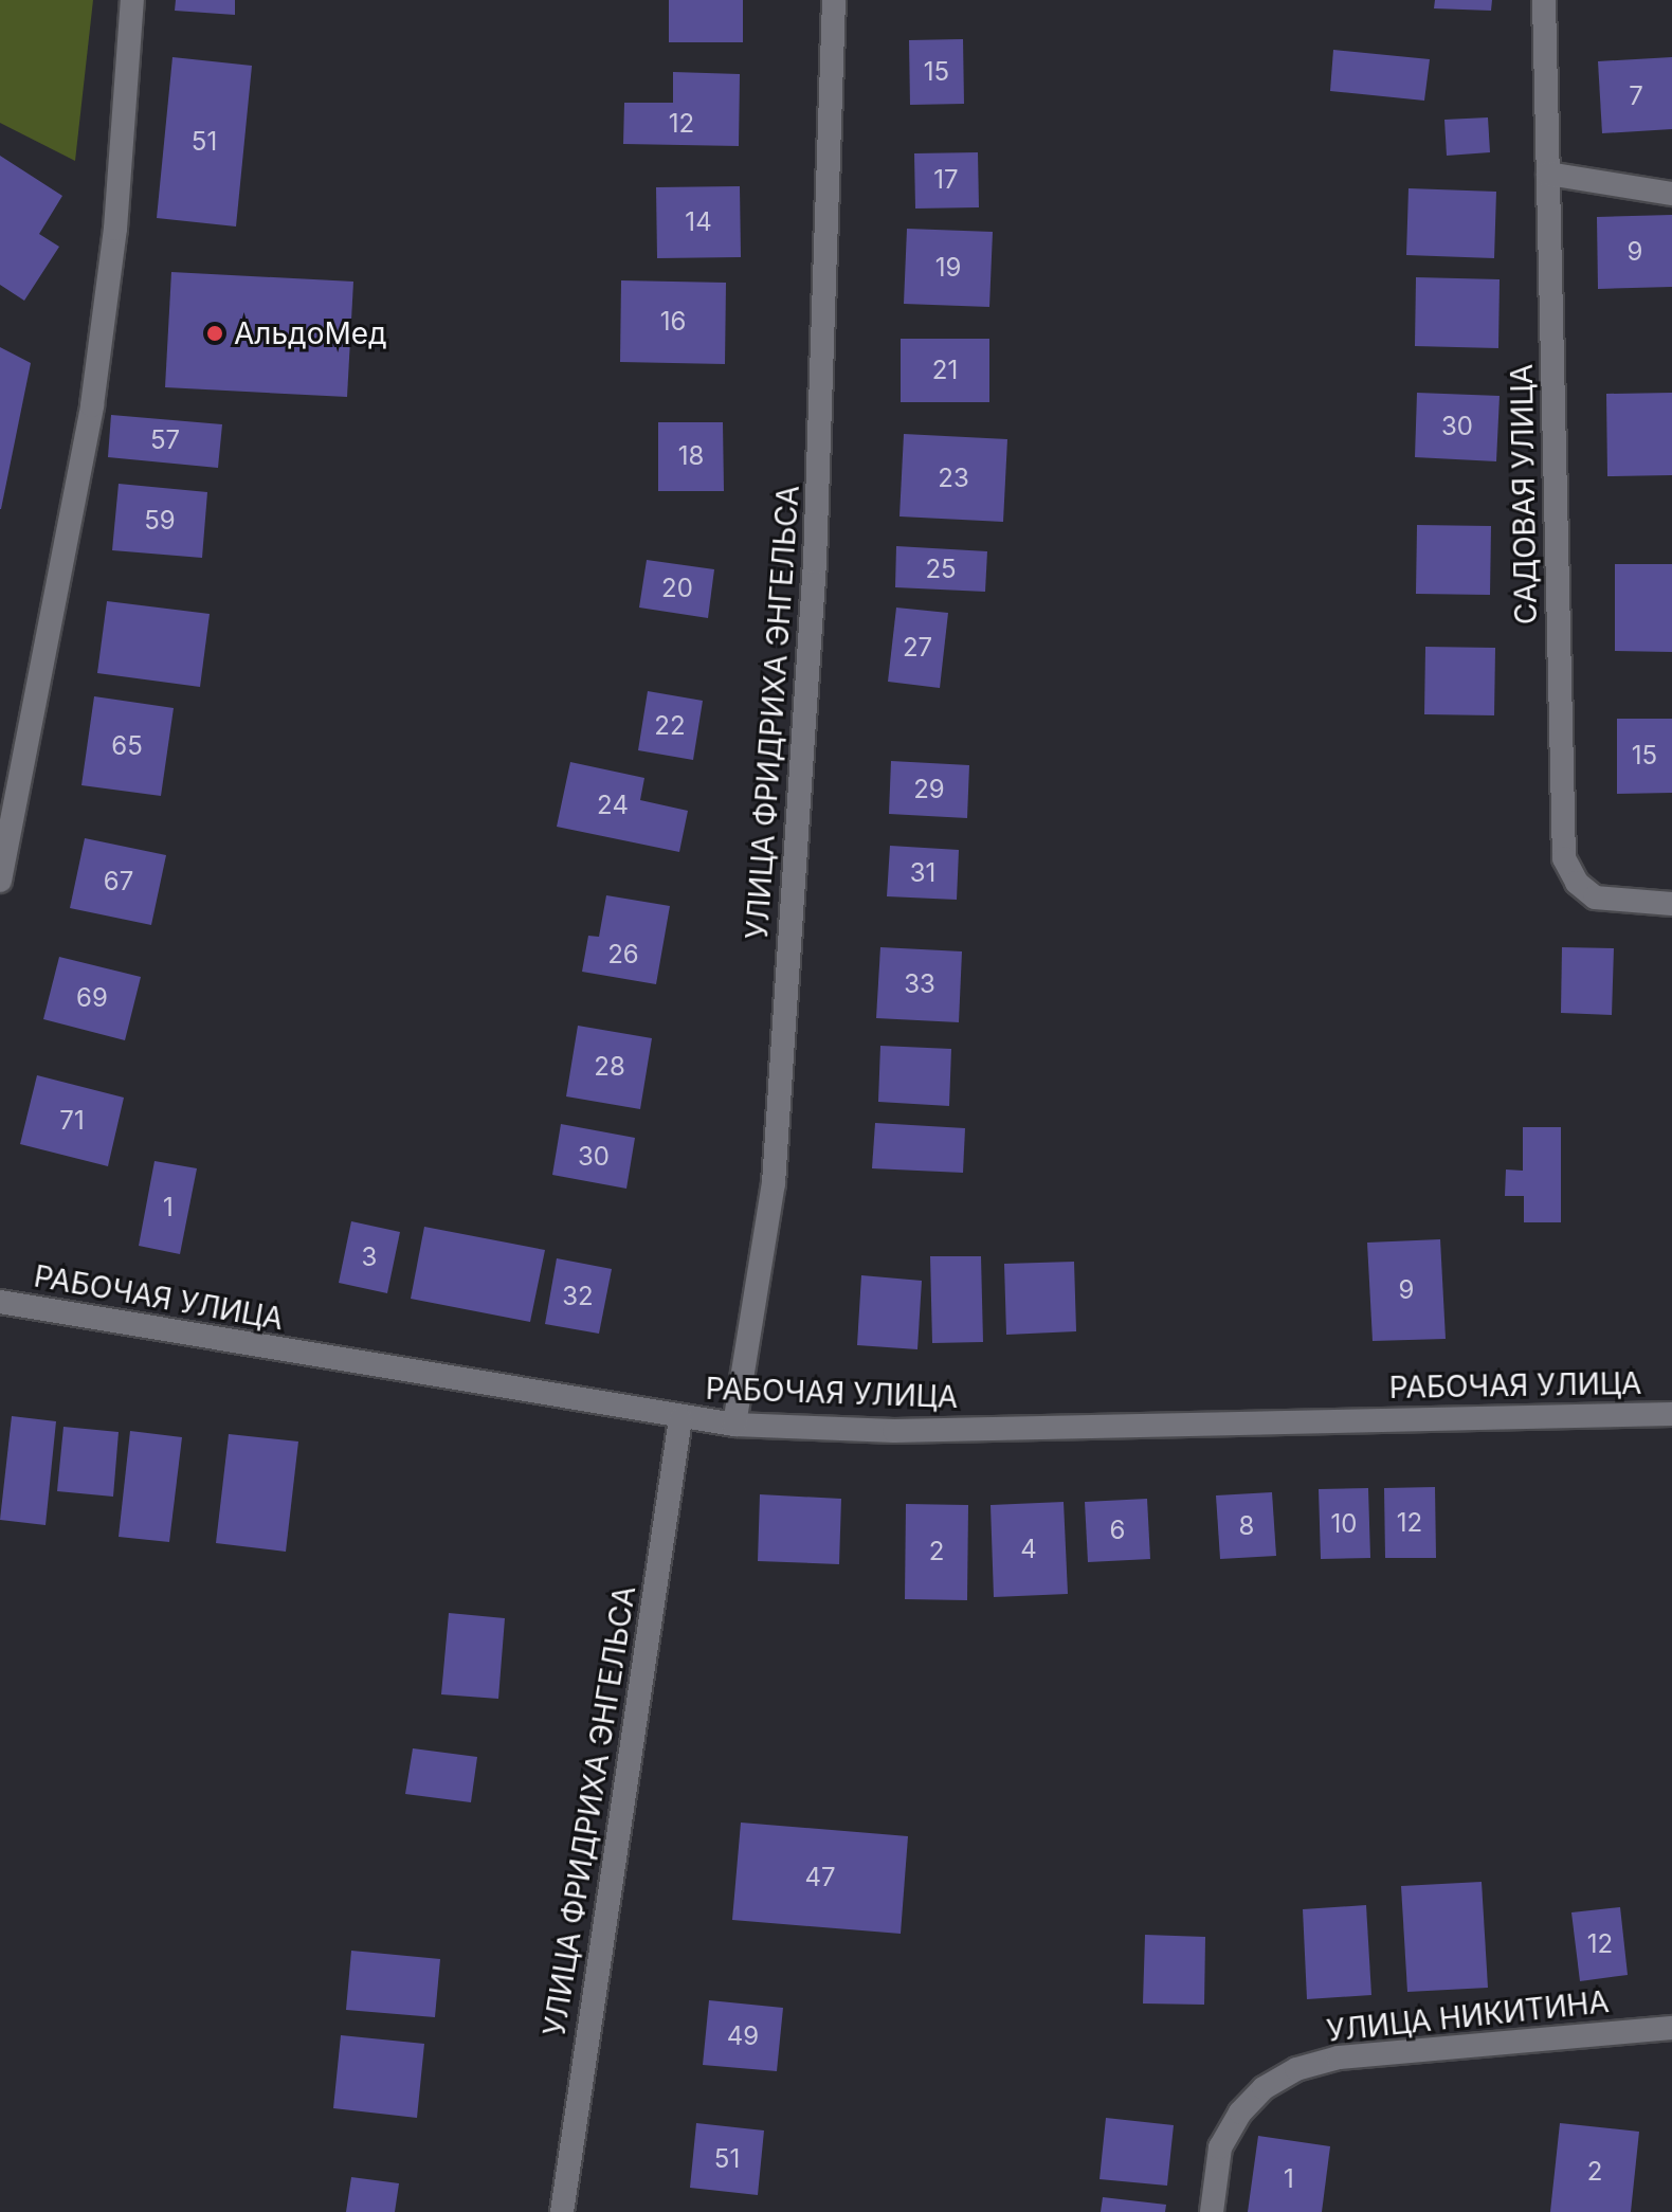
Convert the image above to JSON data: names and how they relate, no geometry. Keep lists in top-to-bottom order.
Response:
{
  "streets": {
    "street": [
      "САДОВАЯ УЛИЦА",
      "УЛИЦА ФРИДРИХА ЭНГЕЛЬСА",
      "РАБОЧАЯ УЛИЦА",
      "УЛИЦА НИКИТИНА"
    ]
  },
  "crossings": [
    ["УЛИЦА ФРИДРИХА ЭНГЕЛЬСА", "РАБОЧАЯ УЛИЦА"]
  ],
  "places": ["АльдоМед"],
  "house_numbers": [
    "15",
    "7",
    "12",
    "51",
    "17",
    "14",
    "9",
    "19",
    "16",
    "21",
    "30",
    "57",
    "18",
    "23",
    "59",
    "25",
    "20",
    "27",
    "22",
    "65",
    "15",
    "29",
    "24",
    "31",
    "67",
    "26",
    "33",
    "69",
    "28",
    "71",
    "30",
    "1",
    "3",
    "9",
    "32",
    "12",
    "10",
    "8",
    "6",
    "4",
    "2",
    "47",
    "12",
    "49",
    "51",
    "2",
    "1"
  ]
}
